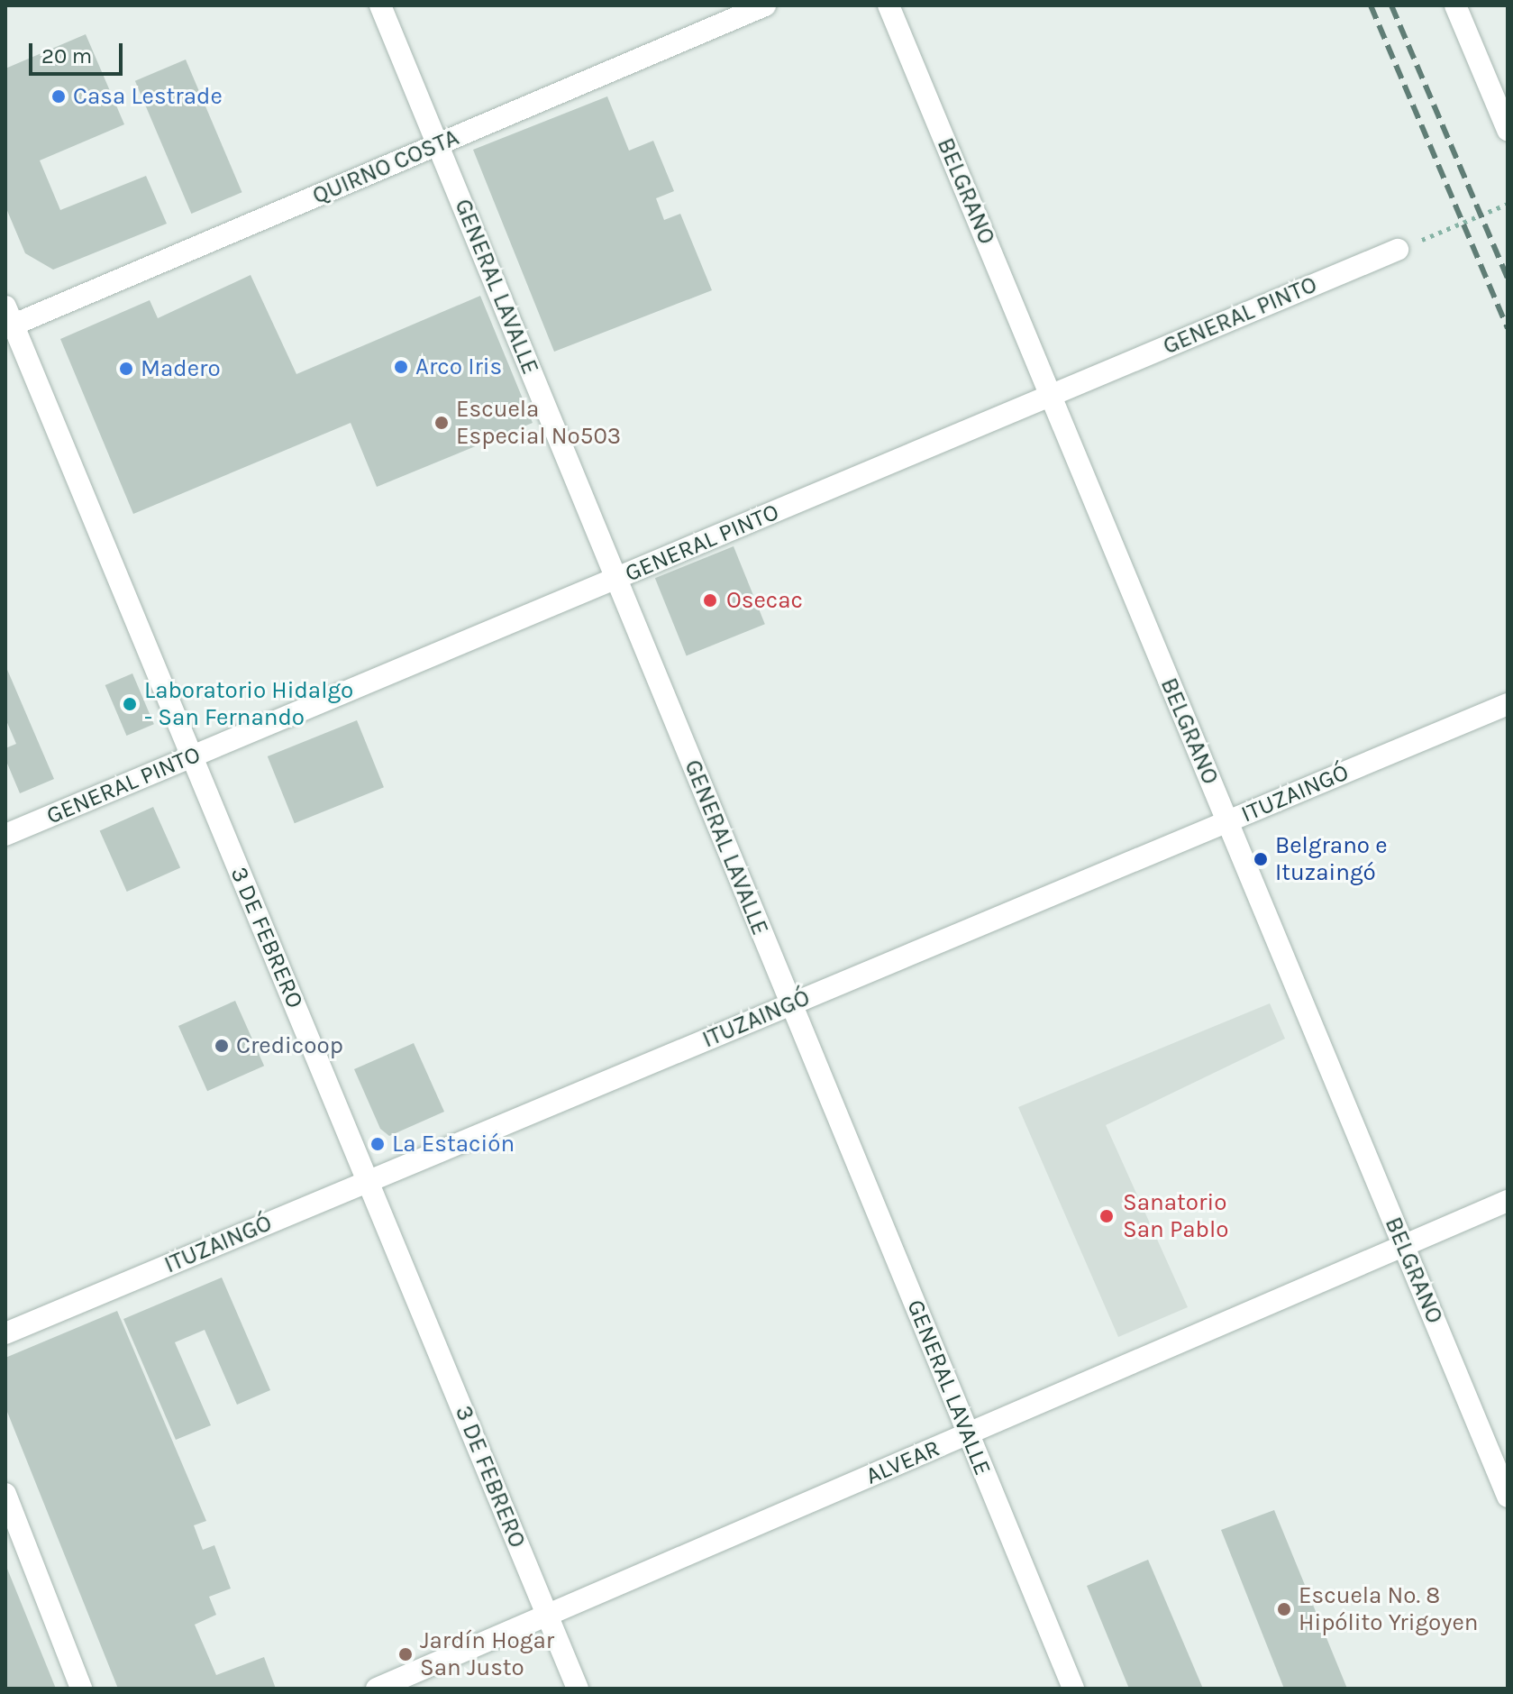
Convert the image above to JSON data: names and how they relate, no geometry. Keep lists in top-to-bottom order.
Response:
{
  "streets": {
    "street": [
      "QUIRNO COSTA",
      "BELGRANO",
      "GENERAL LAVALLE",
      "GENERAL PINTO",
      "ITUZAINGÓ",
      "3 DE FEBRERO",
      "ALVEAR"
    ]
  },
  "crossings": [
    ["QUIRNO COSTA", "GENERAL LAVALLE"],
    ["QUIRNO COSTA", "3 DE FEBRERO"],
    ["BELGRANO", "GENERAL PINTO"],
    ["BELGRANO", "ITUZAINGÓ"],
    ["BELGRANO", "ALVEAR"],
    ["GENERAL LAVALLE", "GENERAL PINTO"],
    ["GENERAL LAVALLE", "ITUZAINGÓ"],
    ["GENERAL LAVALLE", "ALVEAR"],
    ["GENERAL PINTO", "3 DE FEBRERO"],
    ["ITUZAINGÓ", "3 DE FEBRERO"],
    ["3 DE FEBRERO", "ALVEAR"]
  ],
  "places": [
    "Casa Lestrade",
    "Arco Iris",
    "Madero",
    "Escuela Especial Nº503",
    "Osecac",
    "Laboratorio Hidalgo - San Fernando",
    "Belgrano e Ituzaingó",
    "Credicoop",
    "La Estación",
    "Sanatorio San Pablo",
    "Escuela No. 8 Hipólito Yrigoyen",
    "Jardín Hogar San Justo"
  ],
  "scale_bar": "20 m"
}
